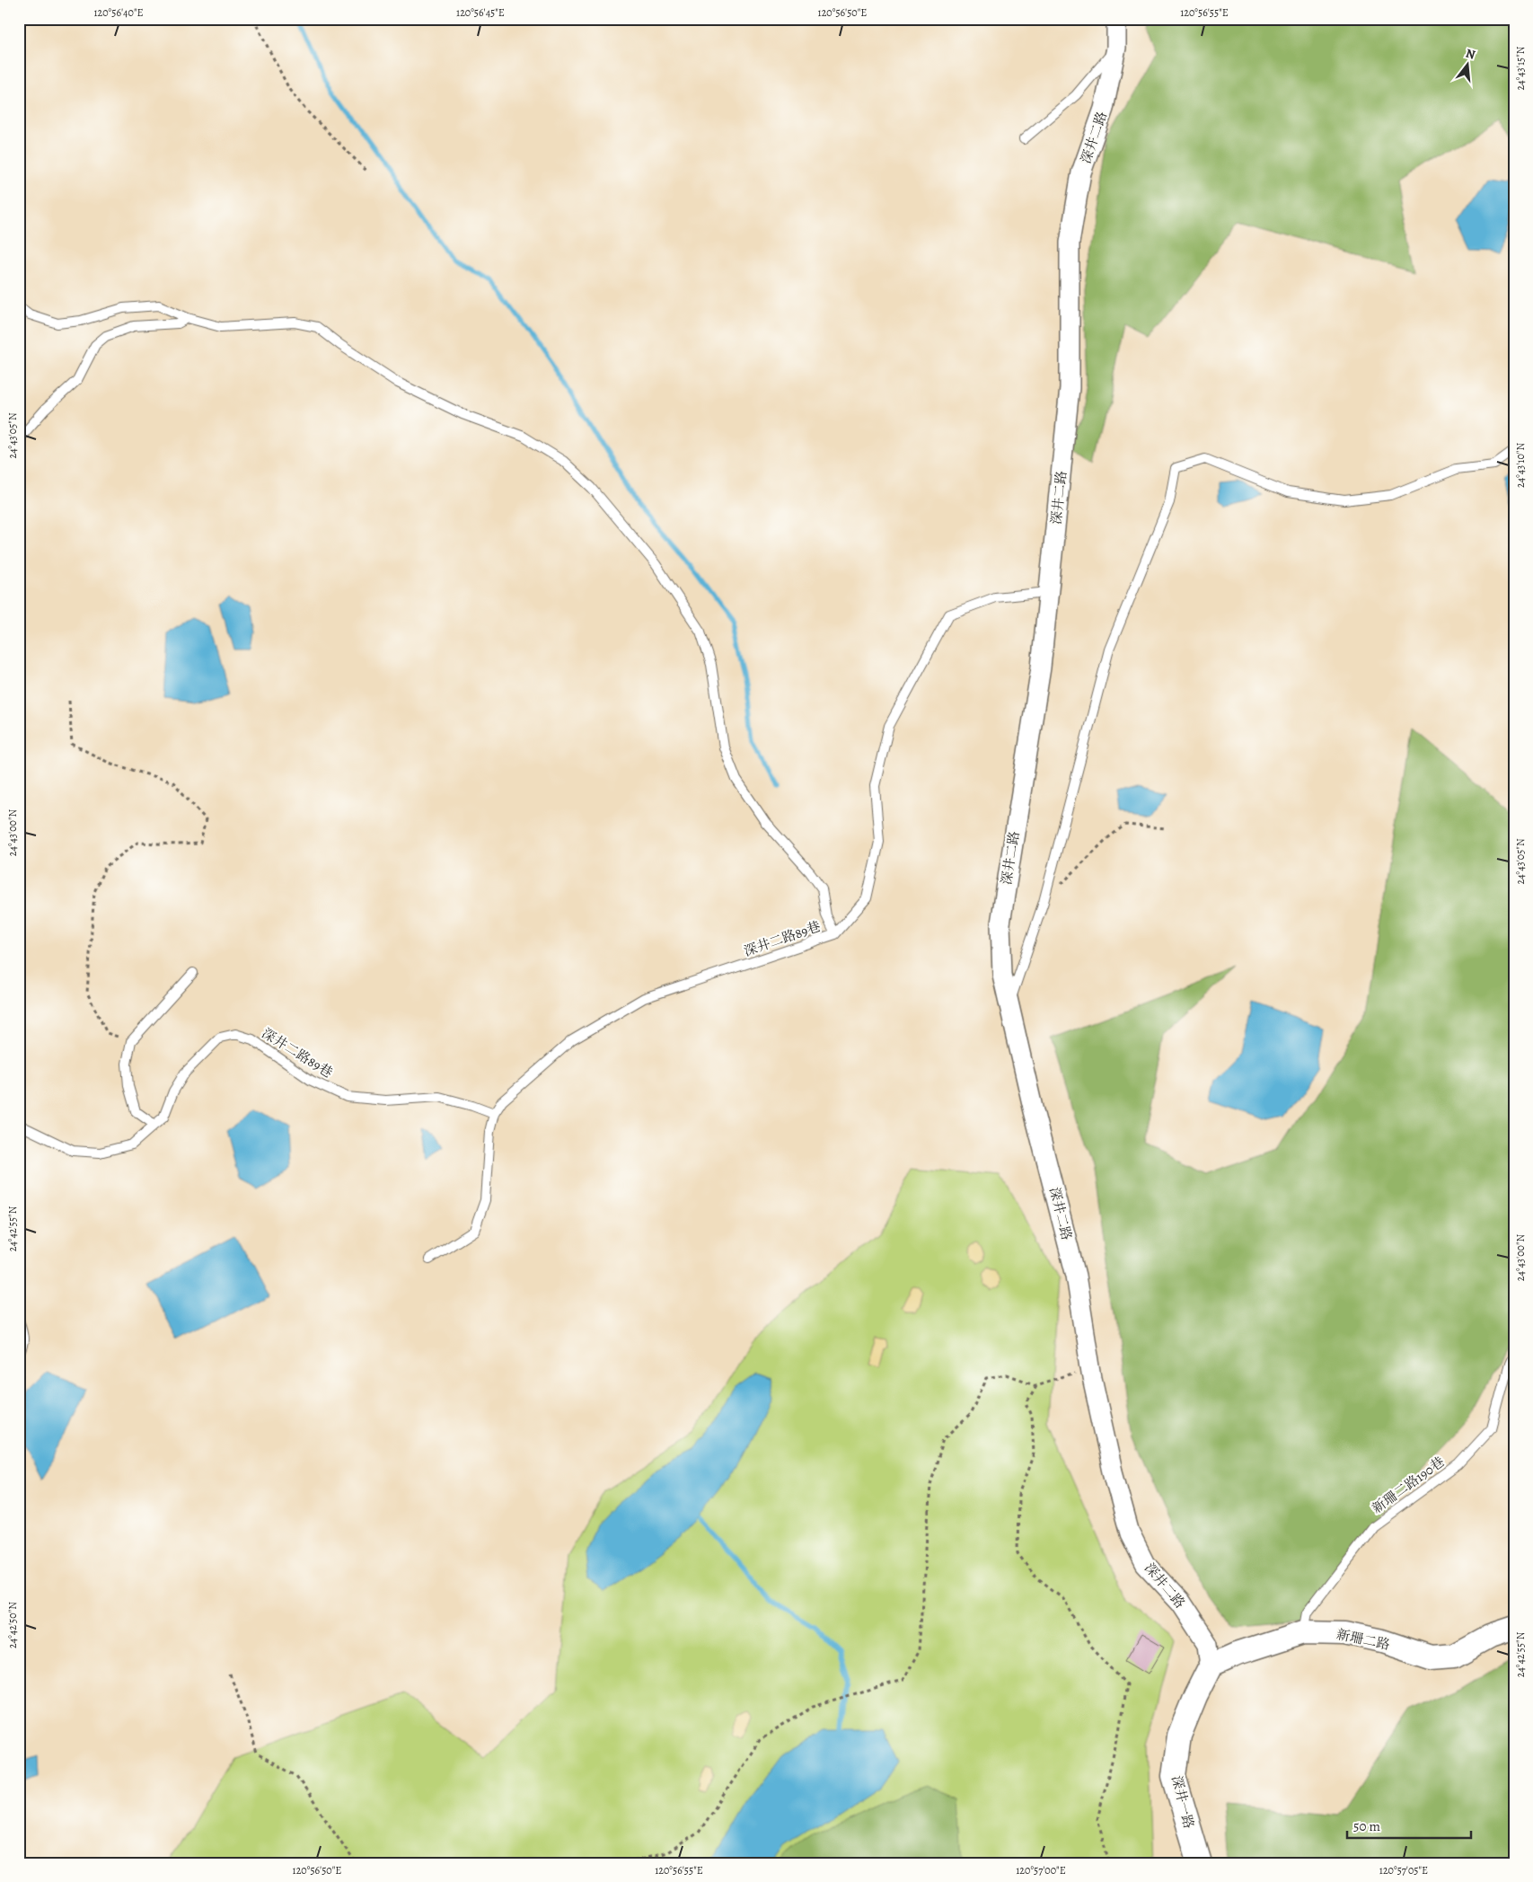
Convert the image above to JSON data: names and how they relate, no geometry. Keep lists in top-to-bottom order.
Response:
{
  "streets": {
    "street": ["深井二路", "新珊二路", "深井一路"],
    "lane": ["深井二路89巷", "新珊二路190巷"]
  },
  "crossings": [
    ["深井二路", "深井二路89巷"],
    ["深井二路", "新珊二路"],
    ["深井二路", "深井一路"],
    ["新珊二路190巷", "新珊二路"],
    ["新珊二路", "深井一路"]
  ],
  "scale_bar": "50 m",
  "north": "top",
  "coordinates": [
    "120°56'40\"E",
    "120°56'45\"E",
    "120°56'50\"E",
    "120°56'55\"E",
    "24°43'15\"N",
    "24°43'05\"N",
    "24°43'10\"N",
    "24°43'00\"N",
    "24°42'55\"N",
    "24°42'50\"N",
    "120°57'00\"E",
    "120°57'05\"E"
  ]
}
